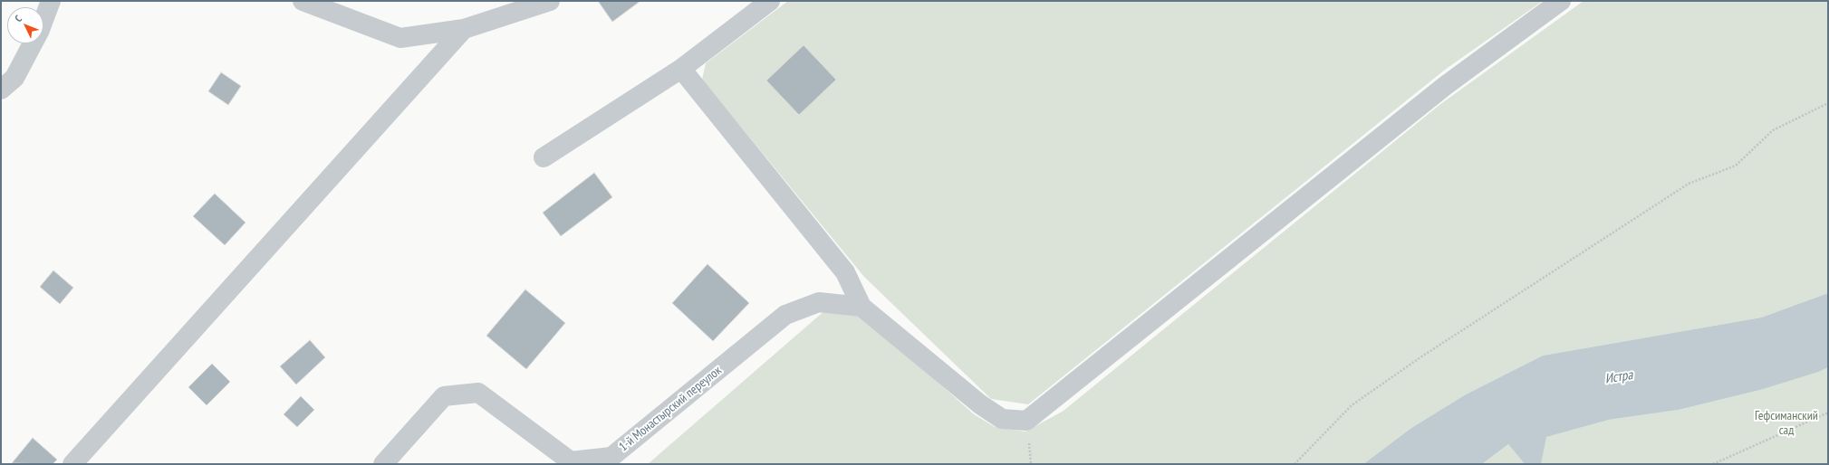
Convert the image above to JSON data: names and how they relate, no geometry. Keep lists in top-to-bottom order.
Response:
{
  "streets": {
    "street": ["1-й Монастырский переулок"]
  },
  "water": ["Истра"],
  "parks": ["Гефсиманский сад"],
  "north": "top left"
}
